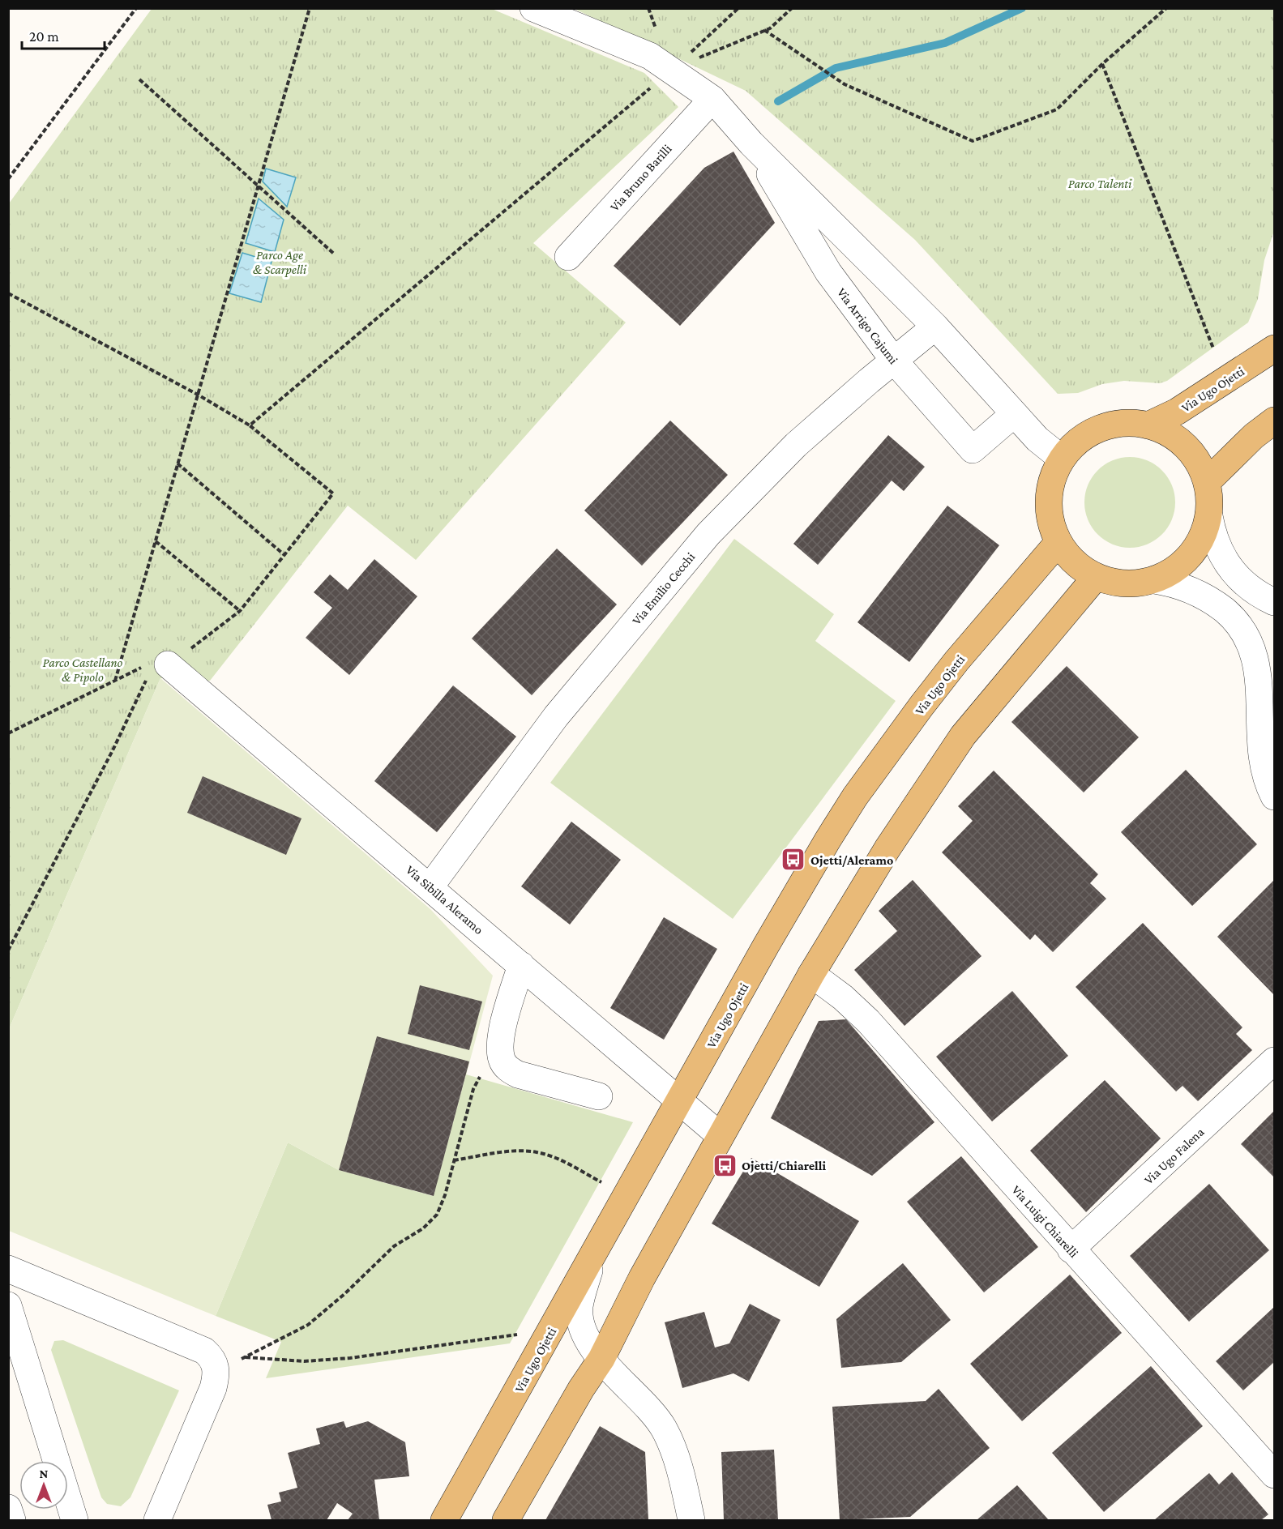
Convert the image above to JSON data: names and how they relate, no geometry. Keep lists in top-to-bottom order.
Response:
{
  "streets": {
    "main road": ["Via Ugo Ojetti"],
    "street": [
      "Via Bruno Barilli",
      "Via Arrigo Cajumi",
      "Via Emilio Cecchi",
      "Via Sibilla Aleramo",
      "Via Ugo Falena",
      "Via Luigi Chiarelli"
    ]
  },
  "crossings": [
    ["Via Bruno Barilli", "Via Arrigo Cajumi"],
    ["Via Arrigo Cajumi", "Via Ugo Ojetti"],
    ["Via Arrigo Cajumi", "Via Emilio Cecchi"],
    ["Via Ugo Ojetti", "Via Sibilla Aleramo"],
    ["Via Emilio Cecchi", "Via Sibilla Aleramo"],
    ["Via Ugo Falena", "Via Luigi Chiarelli"]
  ],
  "parks": ["Parco Talenti", "Parco Age & Scarpelli", "Parco Castellano & Pipolo"],
  "places": {
    "bus stop": ["Ojetti/Aleramo", "Ojetti/Chiarelli"]
  },
  "scale_bar": "20 m",
  "north": "top"
}
